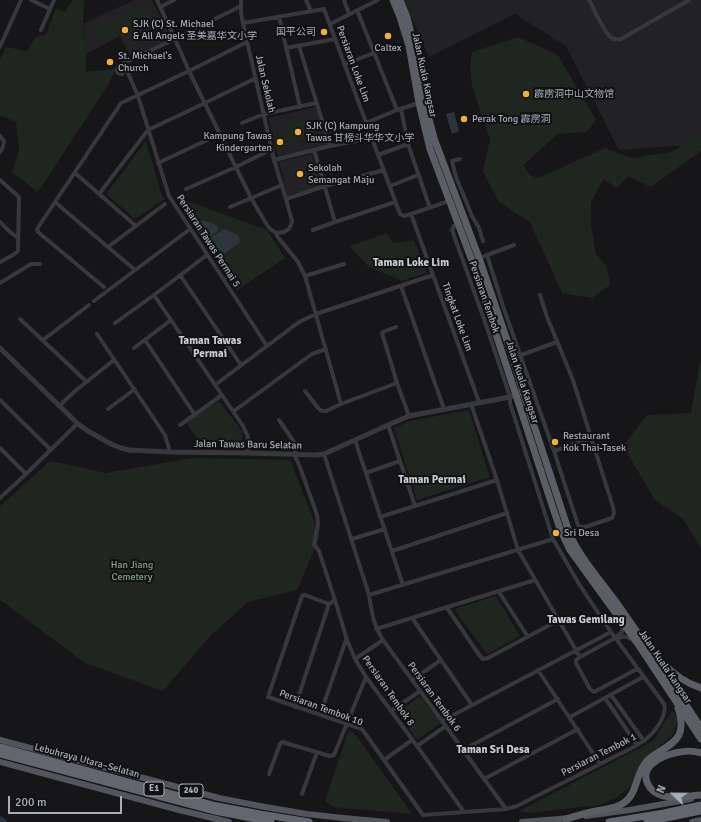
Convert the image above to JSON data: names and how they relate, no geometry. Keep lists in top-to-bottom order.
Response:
{
  "streets": {
    "highway": ["Jalan Kuala Kangsar", "Lebuhraya Utara–Selatan", "E1"],
    "main road": ["240"],
    "street": [
      "Persiaran Loke Lim",
      "Jalan Sekolah",
      "Persiaran Tawas Permai 5",
      "Tingkat Loke Lim",
      "Jalan Tawas Baru Selatan",
      "Persiaran Tembok 8",
      "Persiaran Tembok 6",
      "Persiaran Tembok 10",
      "Persiaran Tembok 1"
    ]
  },
  "crossings": [
    ["Persiaran Loke Lim", "Tingkat Loke Lim"],
    ["Jalan Kuala Kangsar", "Jalan Tawas Baru Selatan"],
    ["Tingkat Loke Lim", "Jalan Tawas Baru Selatan"],
    ["Jalan Tawas Baru Selatan", "Persiaran Tembok 8"],
    ["Persiaran Tembok 8", "Persiaran Tembok 1"],
    ["Persiaran Tembok 6", "Persiaran Tembok 1"],
    ["Persiaran Tembok 10", "Persiaran Tembok 1"]
  ],
  "districts": [
    "Taman Loke Lim",
    "Taman Tawas Permai",
    "Taman Permai",
    "Tawas Gemilang",
    "Taman Sri Desa"
  ],
  "parks": ["Han Jiang Cemetery"],
  "places": [
    "SJK (C) St. Michael & All Angels 圣美嘉华文小学",
    "国平公司",
    "Caltex",
    "St. Michael's Church",
    "霹雳洞中山文物馆",
    "Perak Tong 霹雳洞",
    "SJK (C) Kampung Tawas 甘榜斗华华文小学",
    "Kampung Tawas Kindergarten",
    "Sekolah Semangat Maju",
    "Restaurant Kok Thai-Tasek",
    "Sri Desa"
  ],
  "scale_bar": "200 m",
  "north": "left"
}
